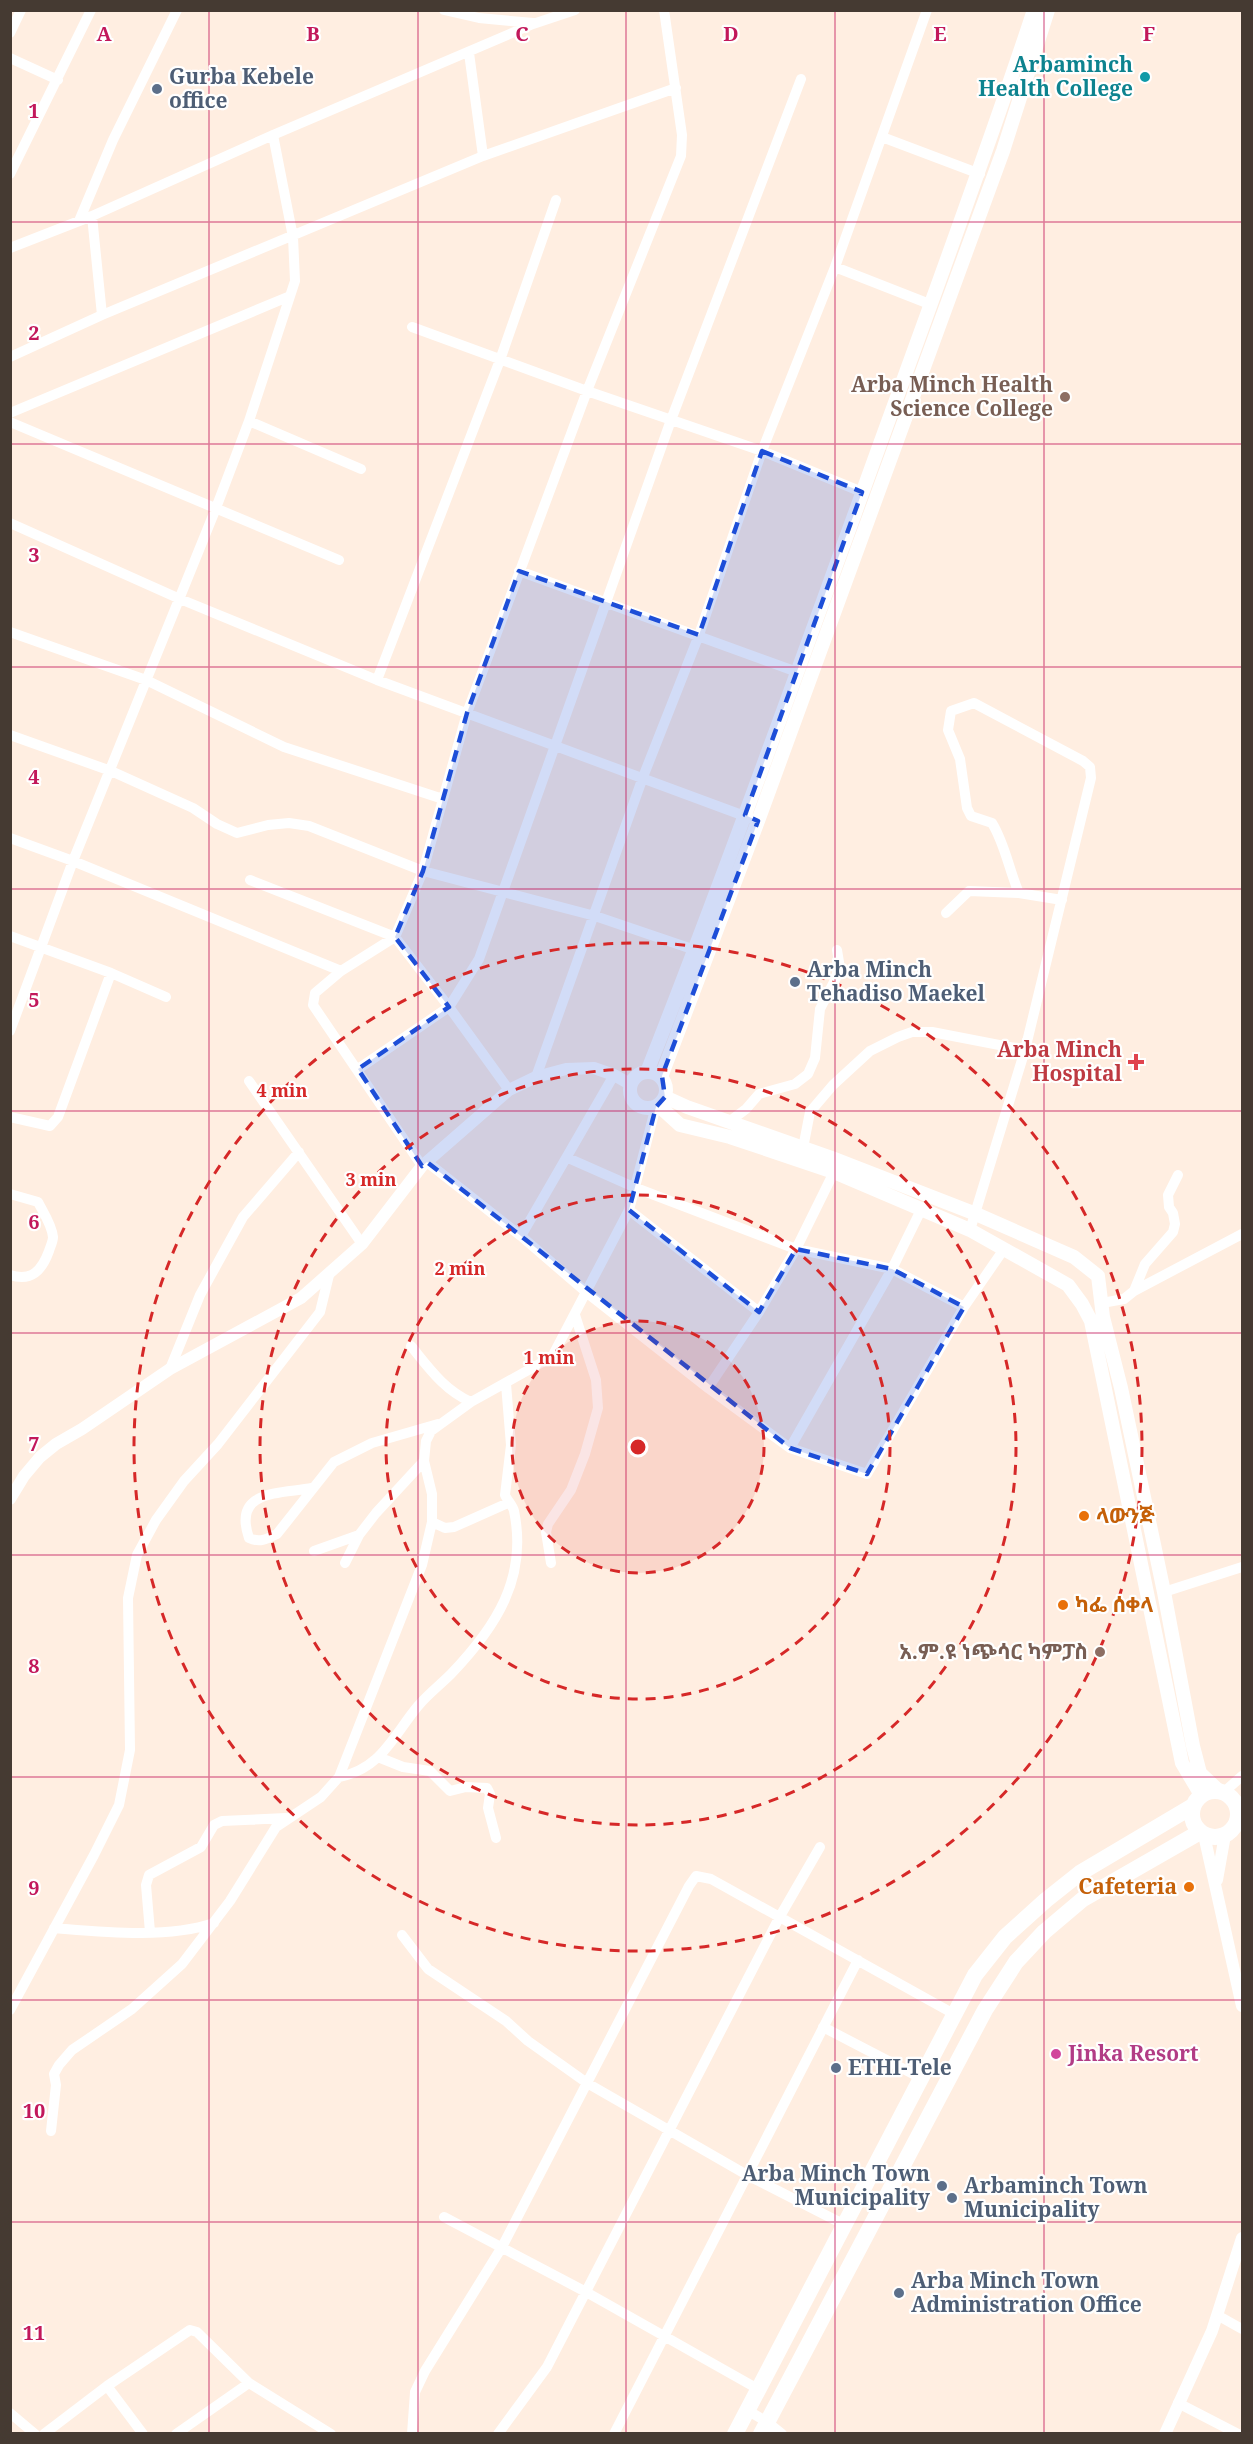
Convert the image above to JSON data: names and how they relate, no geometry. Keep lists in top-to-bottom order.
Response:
{
  "places": {
    "other": [
      "Arbaminch Health College",
      "Gurba Kebele office",
      "Arba Minch Health Science College",
      "Arba Minch Tehadiso Maekel",
      "ላውንጅ",
      "ካፌ ሰቀላ",
      "አ.ም.ዩ ነጭሳር ካምፓስ",
      "Cafeteria",
      "Jinka Resort",
      "ETHI-Tele",
      "Arba Minch Town Municipality",
      "Arbaminch Town Municipality",
      "Arba Minch Town Administration Office"
    ],
    "health": ["Arba Minch Hospital"]
  },
  "grid": {
    "columns": [
      "A",
      "B",
      "C",
      "D",
      "E",
      "F"
    ],
    "rows": [
      "1",
      "2",
      "3",
      "4",
      "5",
      "6",
      "7",
      "8",
      "9",
      "10",
      "11"
    ]
  },
  "rings": [
    "4 min",
    "3 min",
    "2 min",
    "1 min"
  ]
}
